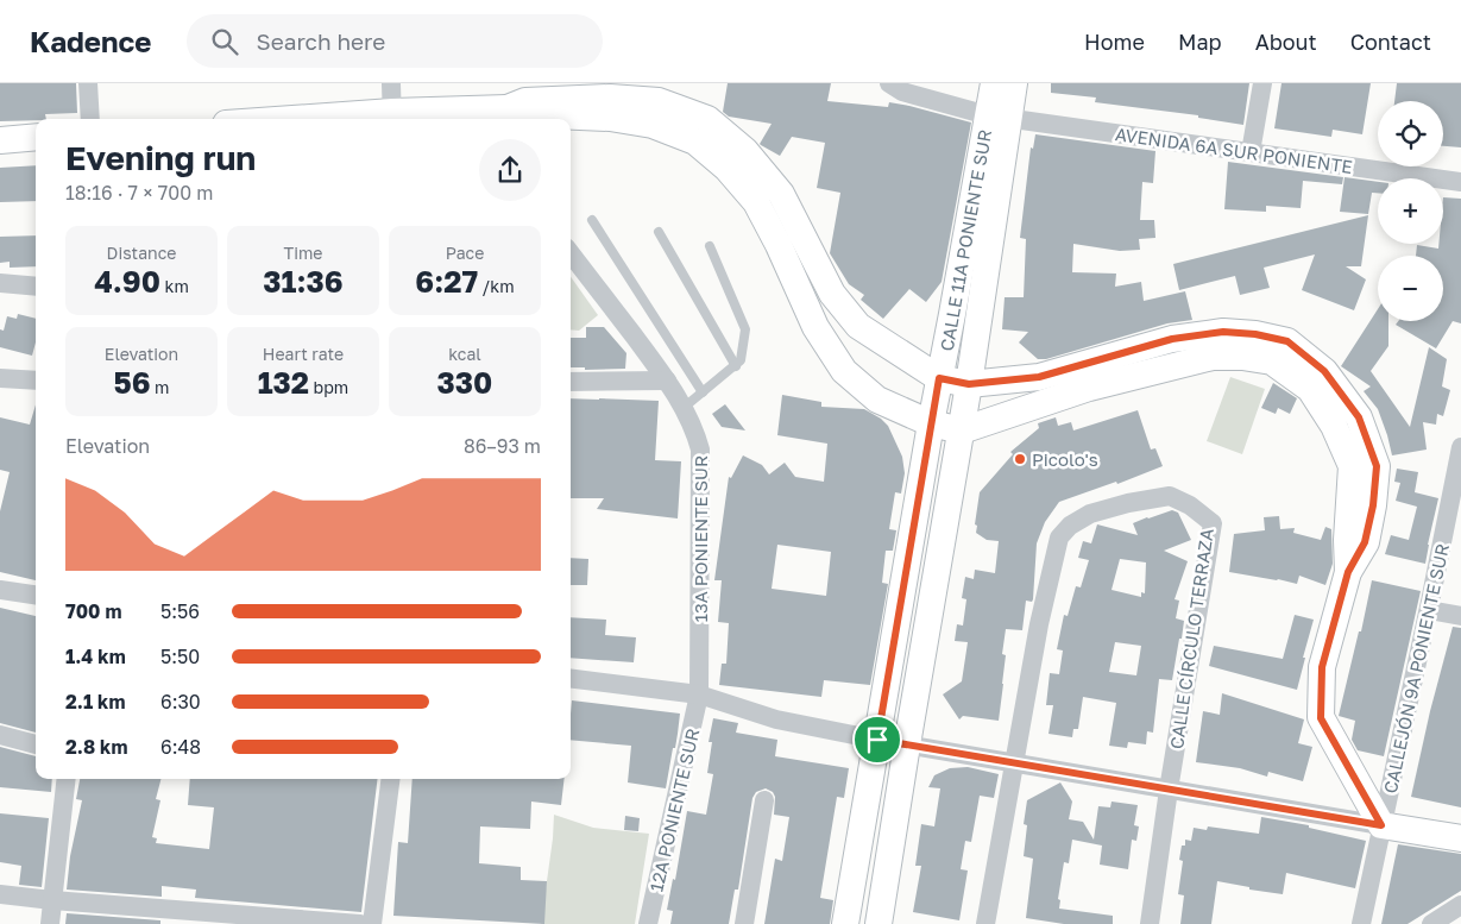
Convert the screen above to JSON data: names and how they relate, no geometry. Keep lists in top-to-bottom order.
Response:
{
  "streets": {
    "main road": ["CALLE 11A PONIENTE SUR"],
    "street": [
      "AVENIDA 6A SUR PONIENTE",
      "13A PONIENTE SUR",
      "CALLE CÍRCULO TERRAZA",
      "CALLEJÓN 9A PONIENTE SUR",
      "12A PONIENTE SUR"
    ]
  },
  "crossings": [
    ["AVENIDA 6A SUR PONIENTE", "CALLE 11A PONIENTE SUR"],
    ["13A PONIENTE SUR", "12A PONIENTE SUR"]
  ],
  "places": ["Picolo's"],
  "page": {
    "header": "Kadence",
    "search": "Search here",
    "nav": [
      "Home",
      "Map",
      "About",
      "Contact"
    ],
    "map_buttons": ["+", "−"],
    "heading": ["Evening run", "18:16 · 7 × 700 m"],
    "stats": [
      ["Distance", "4.90 km"],
      ["Time", "31:36"],
      ["Pace", "6:27 /km"],
      ["Elevation", "56 m"],
      ["Heart rate", "132 bpm"],
      ["kcal", "330"]
    ],
    "chart": ["Elevation", "86–93 m"],
    "list": [
      {
        "name": "700 m",
        "note": "5:56"
      },
      {
        "name": "1.4 km",
        "note": "5:50"
      },
      {
        "name": "2.1 km",
        "note": "6:30"
      },
      {
        "name": "2.8 km",
        "note": "6:48"
      }
    ]
  }
}
